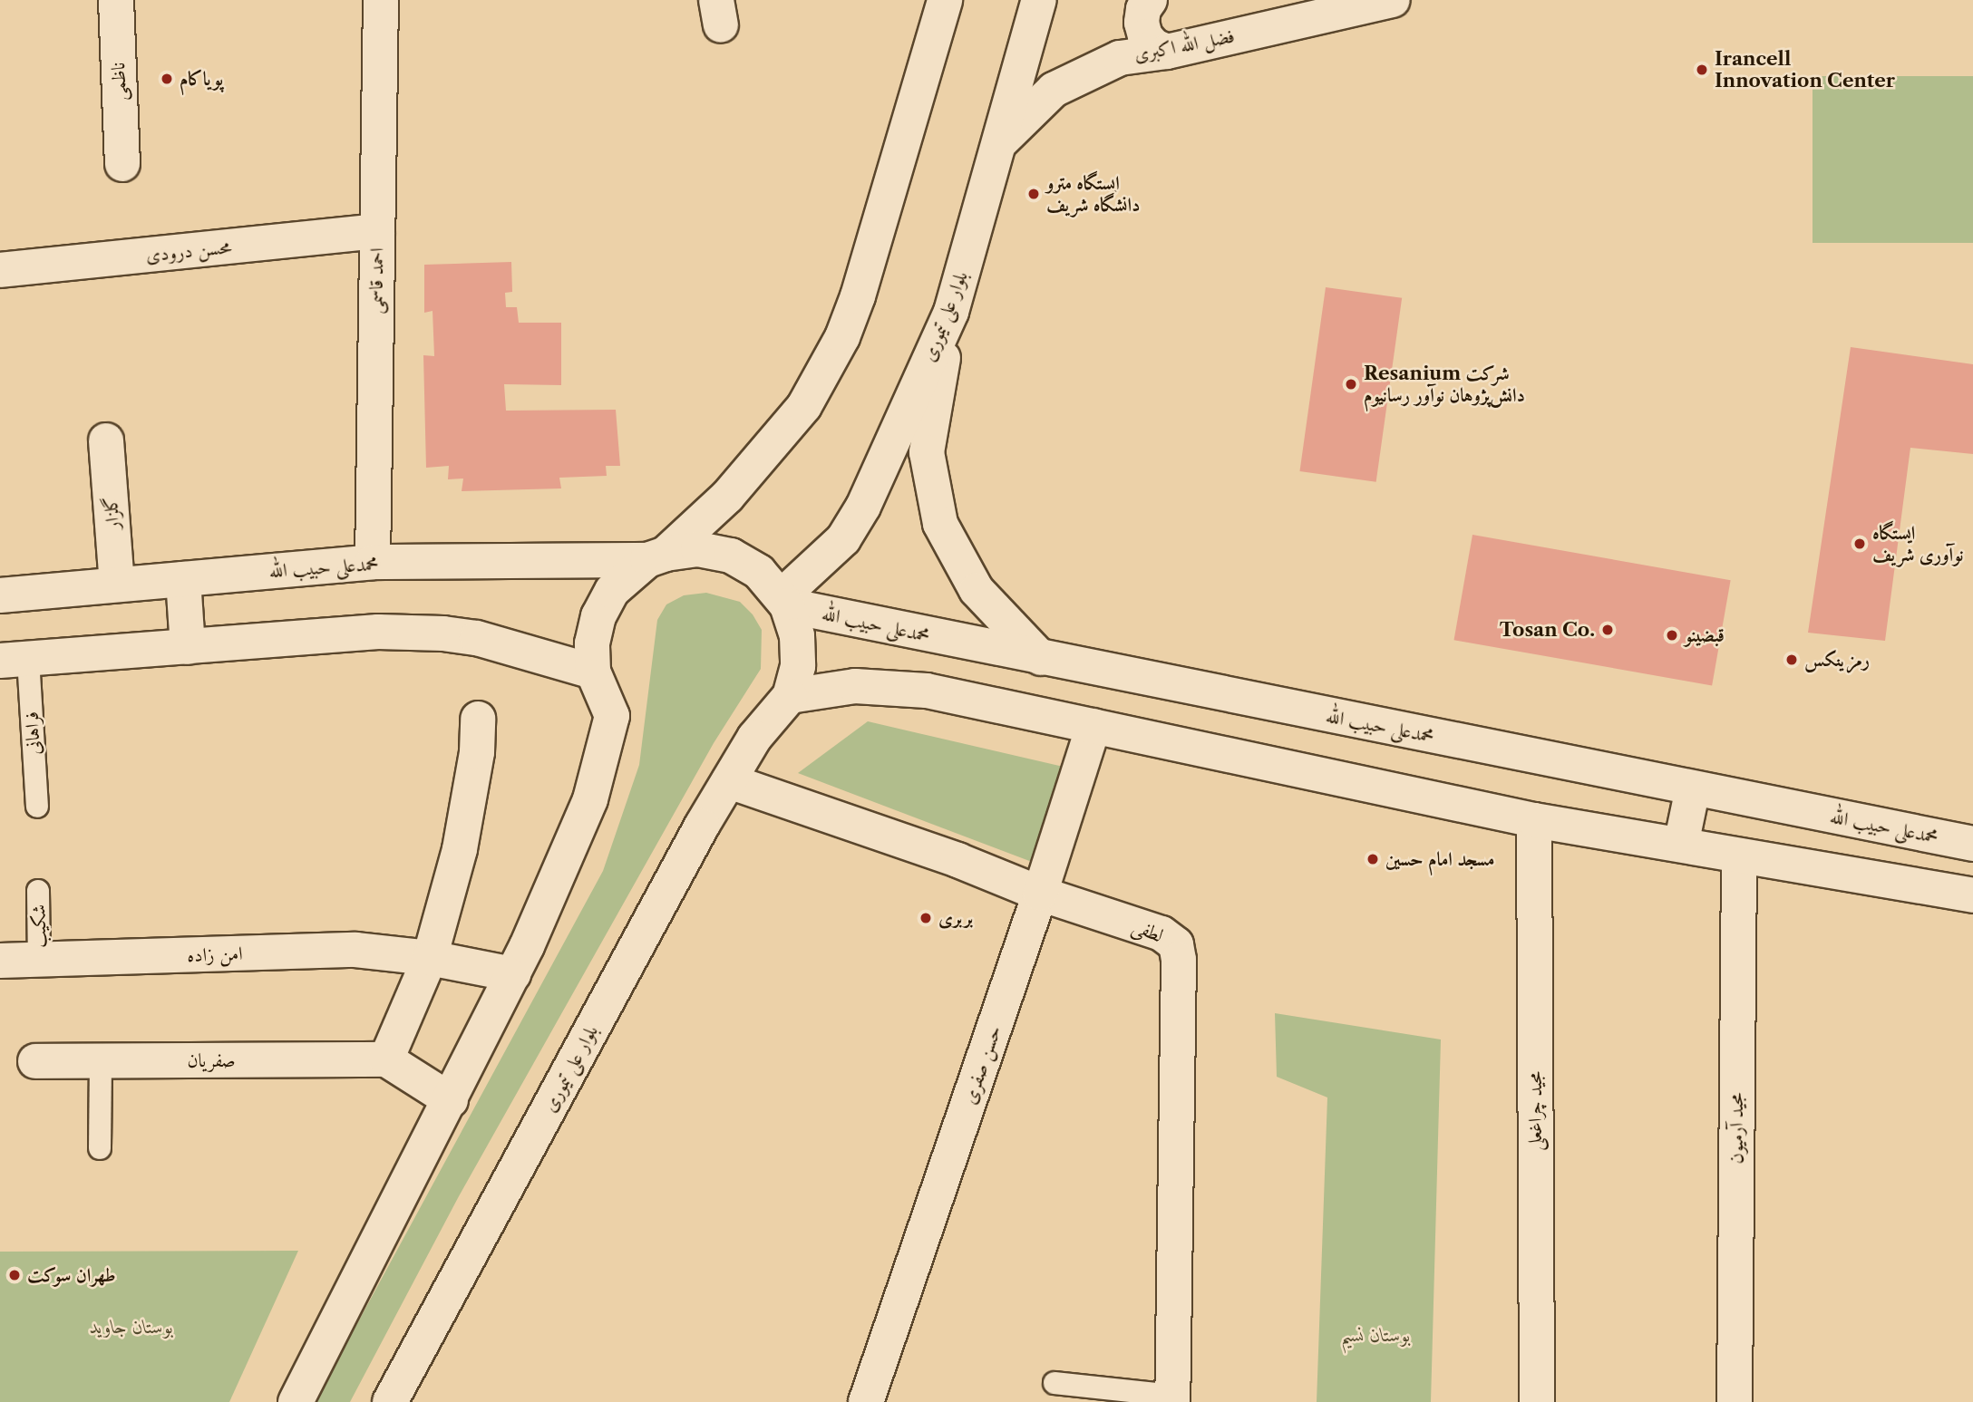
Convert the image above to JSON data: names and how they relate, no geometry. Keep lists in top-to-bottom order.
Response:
{
  "streets": {
    "main road": [
      "فضل الله اکبری",
      "ناظمی",
      "محسن درودی",
      "احمد قاسمی",
      "بلوار علی تیموری",
      "گلزار",
      "محمدعلی حبیب الله",
      "لطفی",
      "امن زاده",
      "صفریان",
      "حسن صفری",
      "مجید چراغعلی",
      "مجید آرمیون"
    ],
    "lane": ["فراهانی", "شکیب"]
  },
  "crossings": [
    ["فضل الله اکبری", "بلوار علی تیموری"],
    ["محسن درودی", "احمد قاسمی"],
    ["احمد قاسمی", "محمدعلی حبیب الله"],
    ["بلوار علی تیموری", "محمدعلی حبیب الله"],
    ["بلوار علی تیموری", "لطفی"],
    ["گلزار", "محمدعلی حبیب الله"],
    ["شکیب", "امن زاده"],
    ["لطفی", "حسن صفری"]
  ],
  "parks": ["بوستان جاوید", "بوستان نسیم"],
  "places": [
    "Irancell Innovation Center",
    "پویاکام",
    "ایستگاه مترو دانشگاه شریف",
    "Resanium شرکت دانش‌پژوهان نوآور رسانیوم",
    "ایستگاه نوآوری شریف",
    "Tosan Co.",
    "قبضینو",
    "رمزینکس",
    "مسجد امام حسین",
    "بربری",
    "طهران سوکت"
  ]
}
